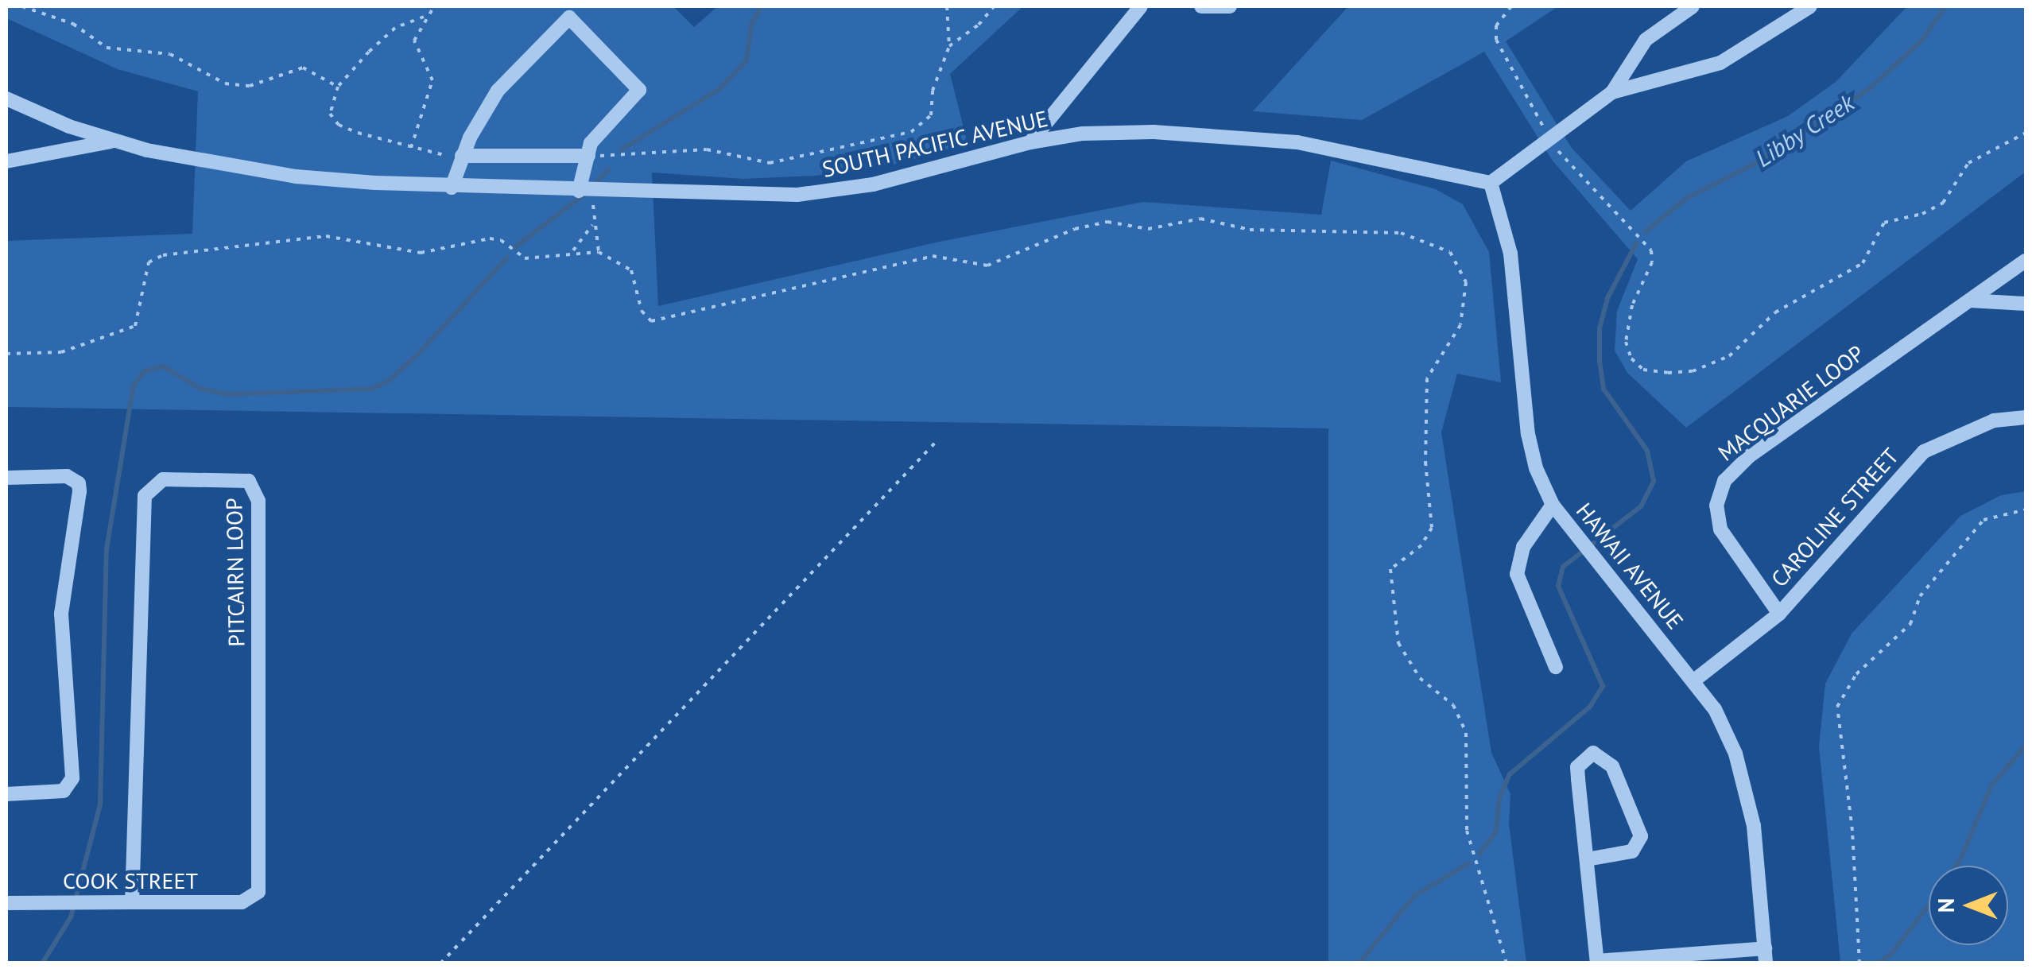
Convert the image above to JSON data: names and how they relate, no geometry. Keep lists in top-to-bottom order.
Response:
{
  "streets": {
    "street": [
      "SOUTH PACIFIC AVENUE",
      "MACQUARIE LOOP",
      "CAROLINE STREET",
      "HAWAII AVENUE",
      "PITCAIRN LOOP",
      "COOK STREET"
    ]
  },
  "crossings": [
    ["SOUTH PACIFIC AVENUE", "HAWAII AVENUE"],
    ["MACQUARIE LOOP", "CAROLINE STREET"],
    ["CAROLINE STREET", "HAWAII AVENUE"],
    ["PITCAIRN LOOP", "COOK STREET"]
  ],
  "water": ["Libby Creek"],
  "north": "left"
}
